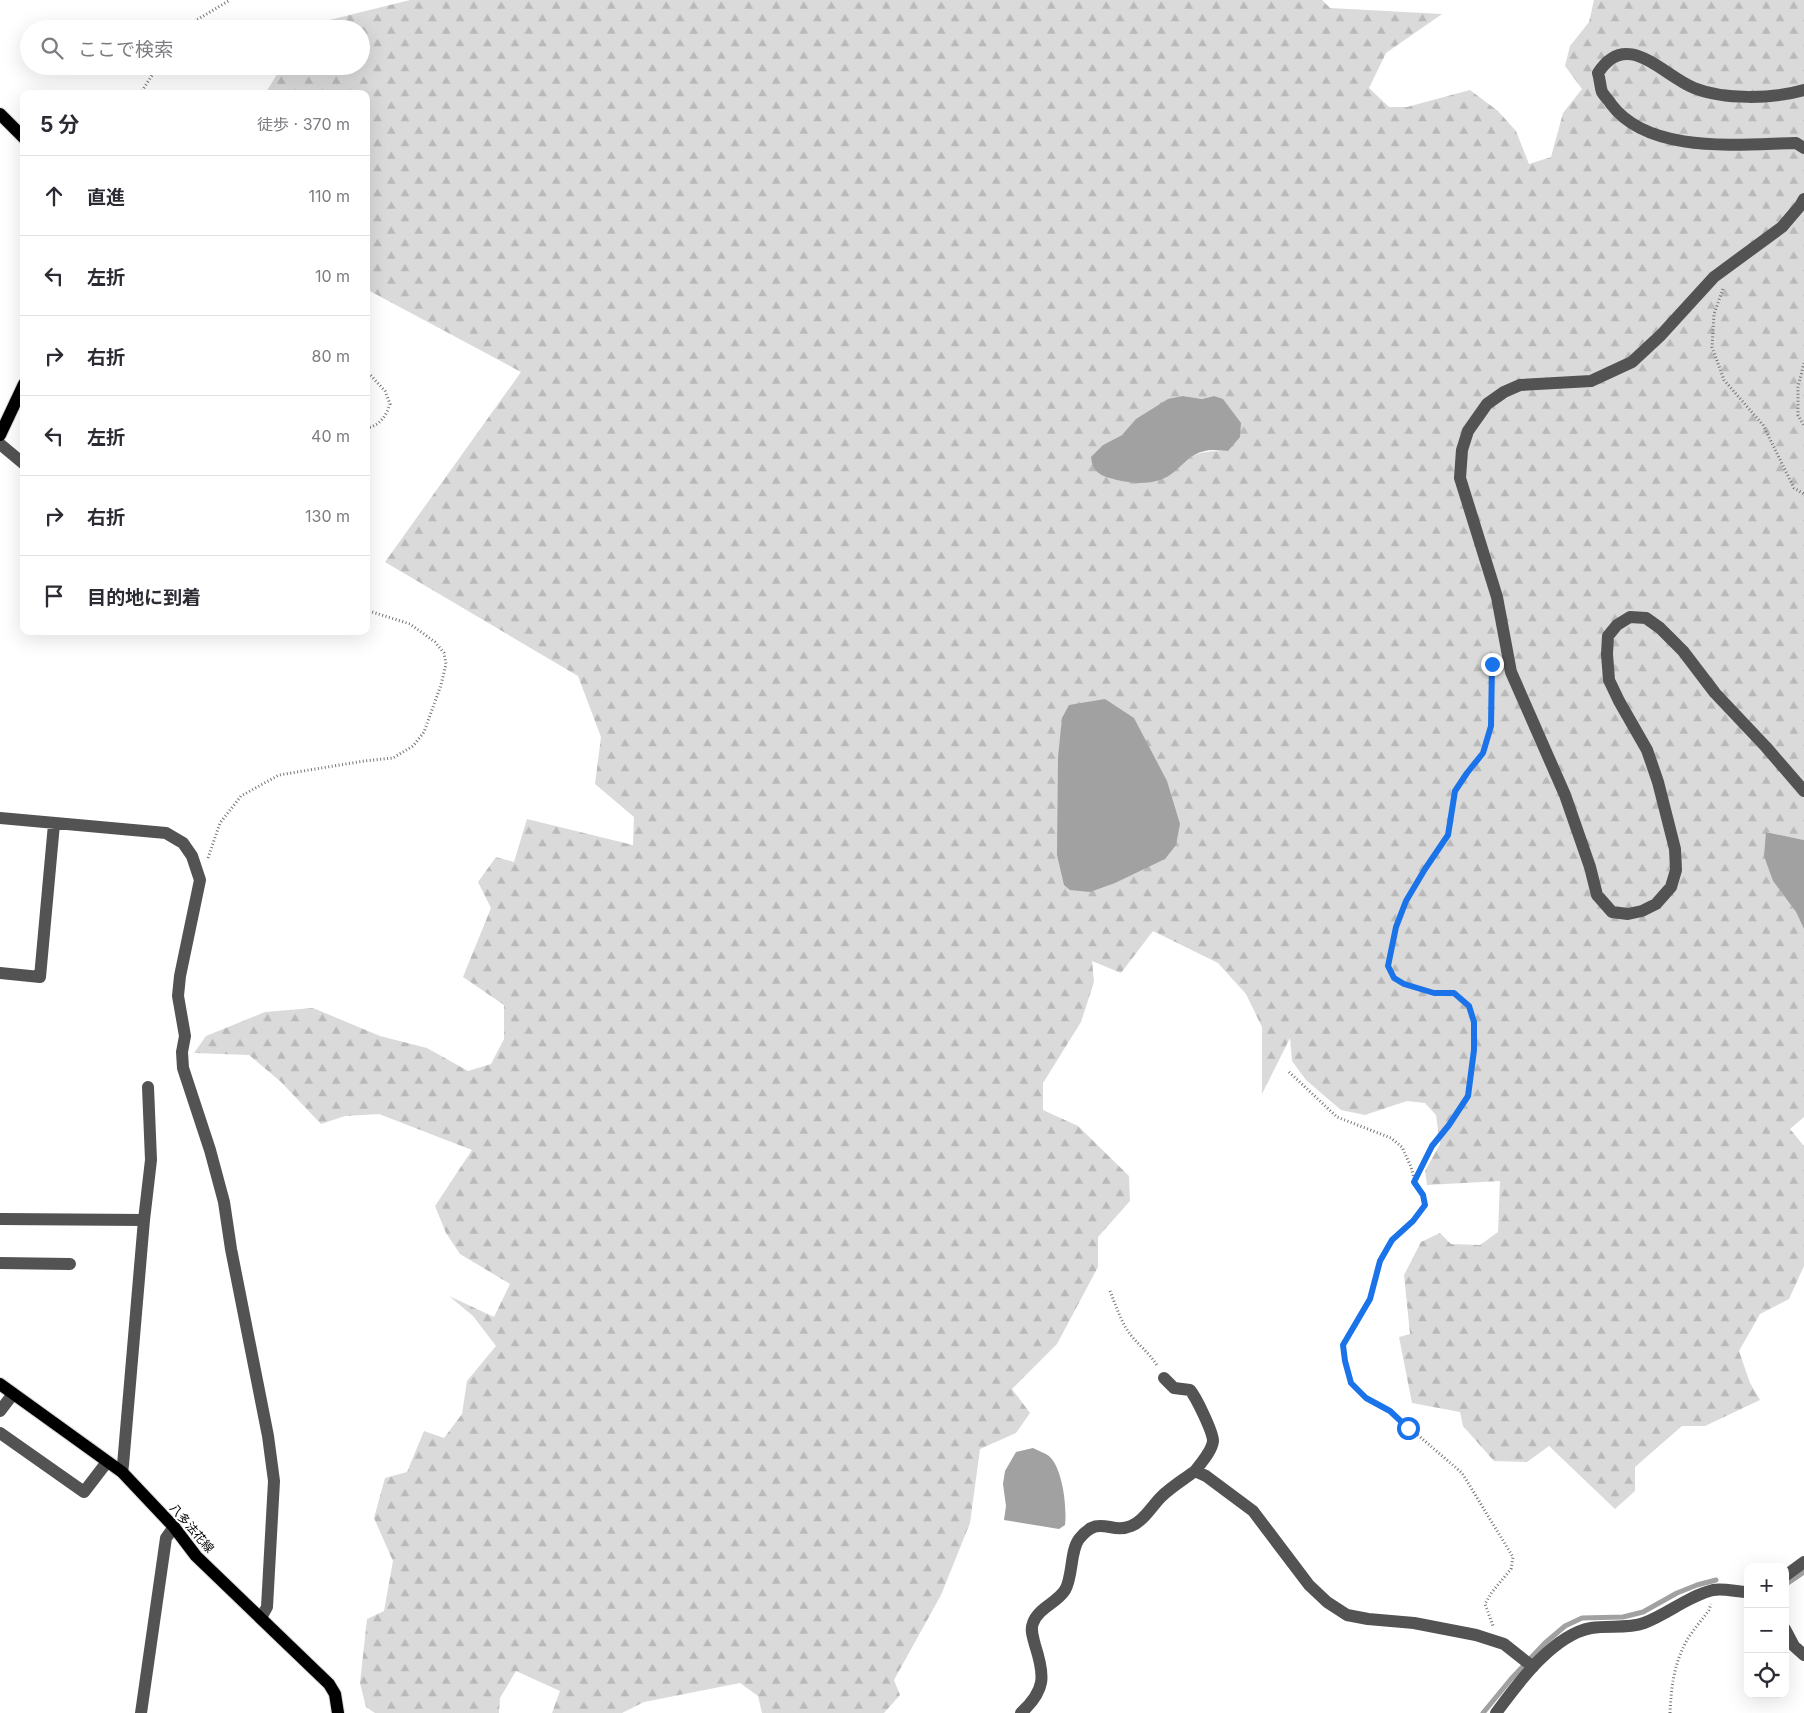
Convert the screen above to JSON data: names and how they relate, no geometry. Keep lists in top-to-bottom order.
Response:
{
  "streets": {
    "main road": ["八多法花線"]
  },
  "page": {
    "search": "ここで検索",
    "heading": ["5 分", "徒歩 · 370 m"],
    "list": [
      ["直進", "110 m"],
      ["左折", "10 m"],
      ["右折", "80 m"],
      ["左折", "40 m"],
      ["右折", "130 m"],
      "目的地に到着"
    ],
    "map_buttons": ["+", "−"]
  }
}
